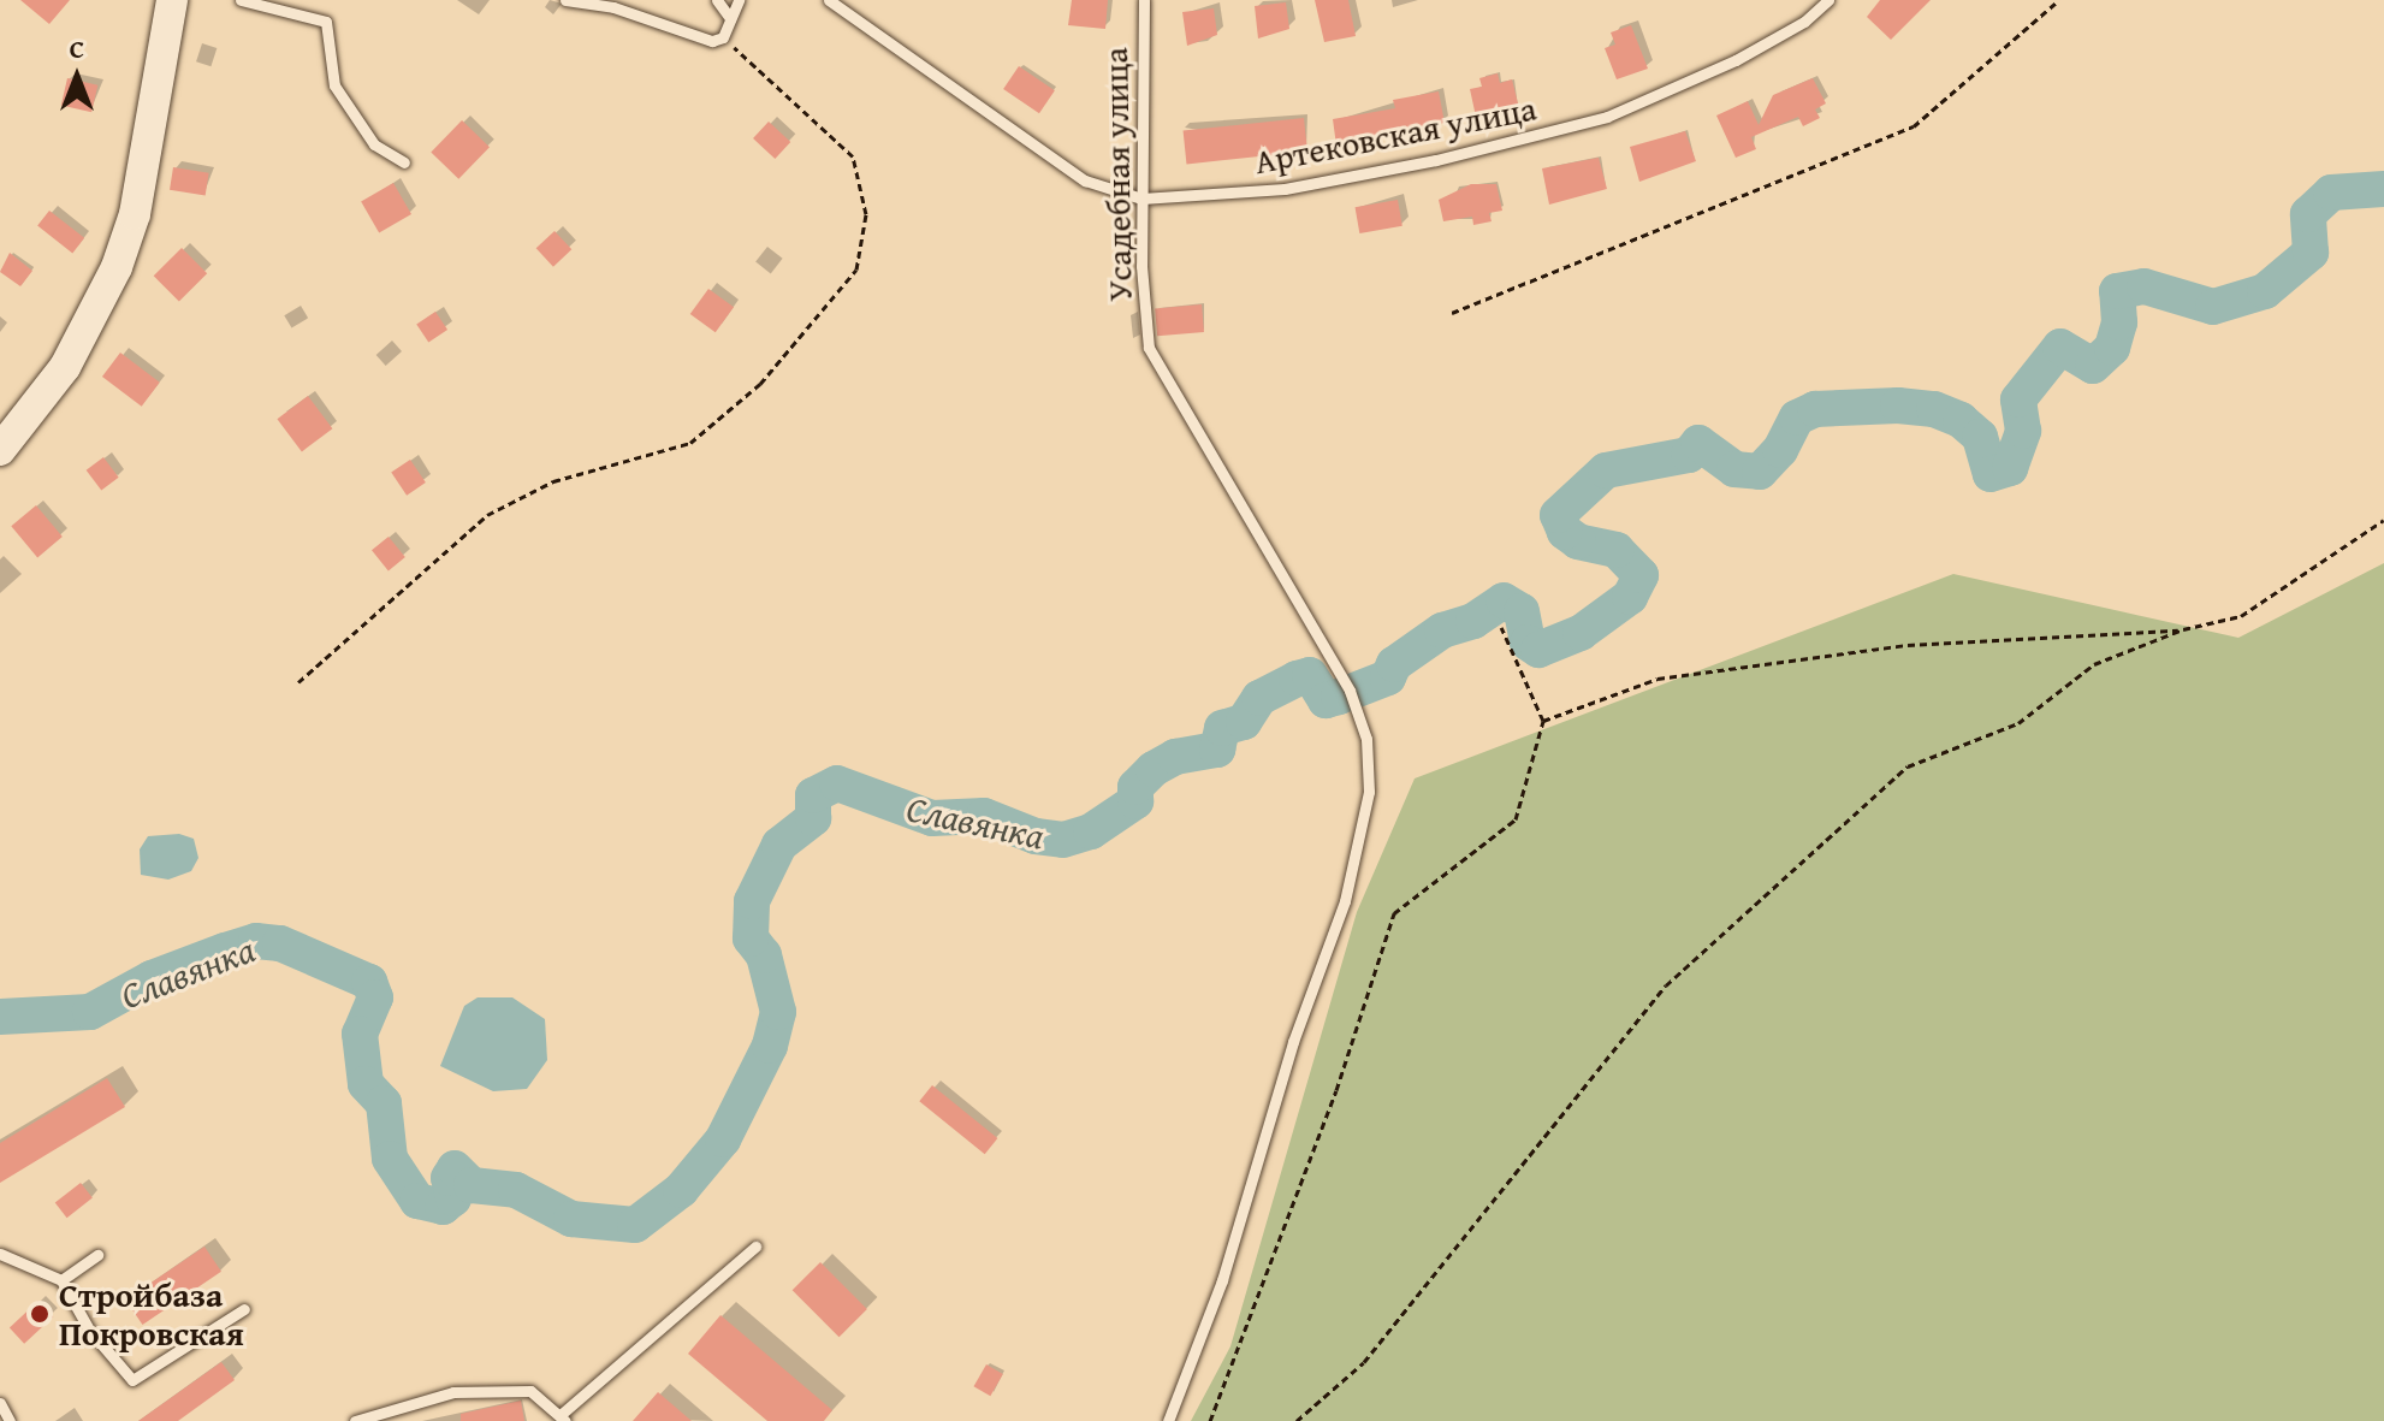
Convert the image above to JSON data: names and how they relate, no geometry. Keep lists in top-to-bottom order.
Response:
{
  "streets": {
    "lane": ["Артековская улица", "Усадебная улица"]
  },
  "crossings": [
    ["Артековская улица", "Усадебная улица"]
  ],
  "water": ["Славянка"],
  "places": ["Стройбаза Покровская"],
  "north": "top"
}
